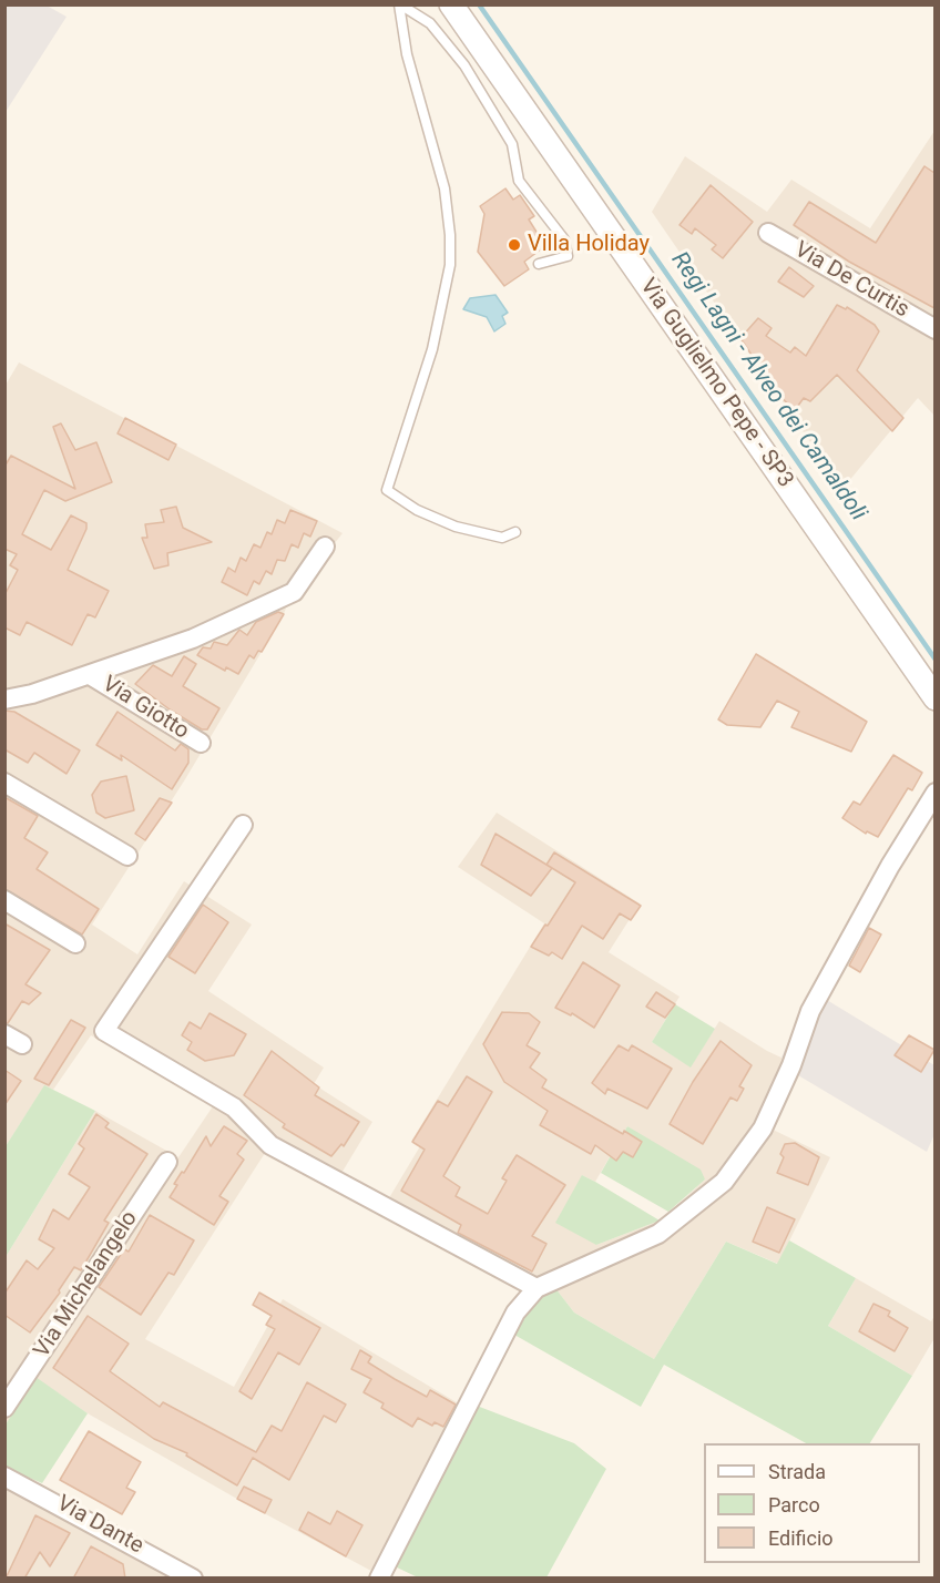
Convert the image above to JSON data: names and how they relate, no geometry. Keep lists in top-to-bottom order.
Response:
{
  "streets": {
    "street": [
      "Via De Curtis",
      "Via Guglielmo Pepe - SP3",
      "Via Giotto",
      "Via Michelangelo",
      "Via Dante"
    ]
  },
  "water": ["Regi Lagni - Alveo dei Camaldoli"],
  "places": ["Villa Holiday"],
  "legend": ["Strada", "Parco", "Edificio"]
}
